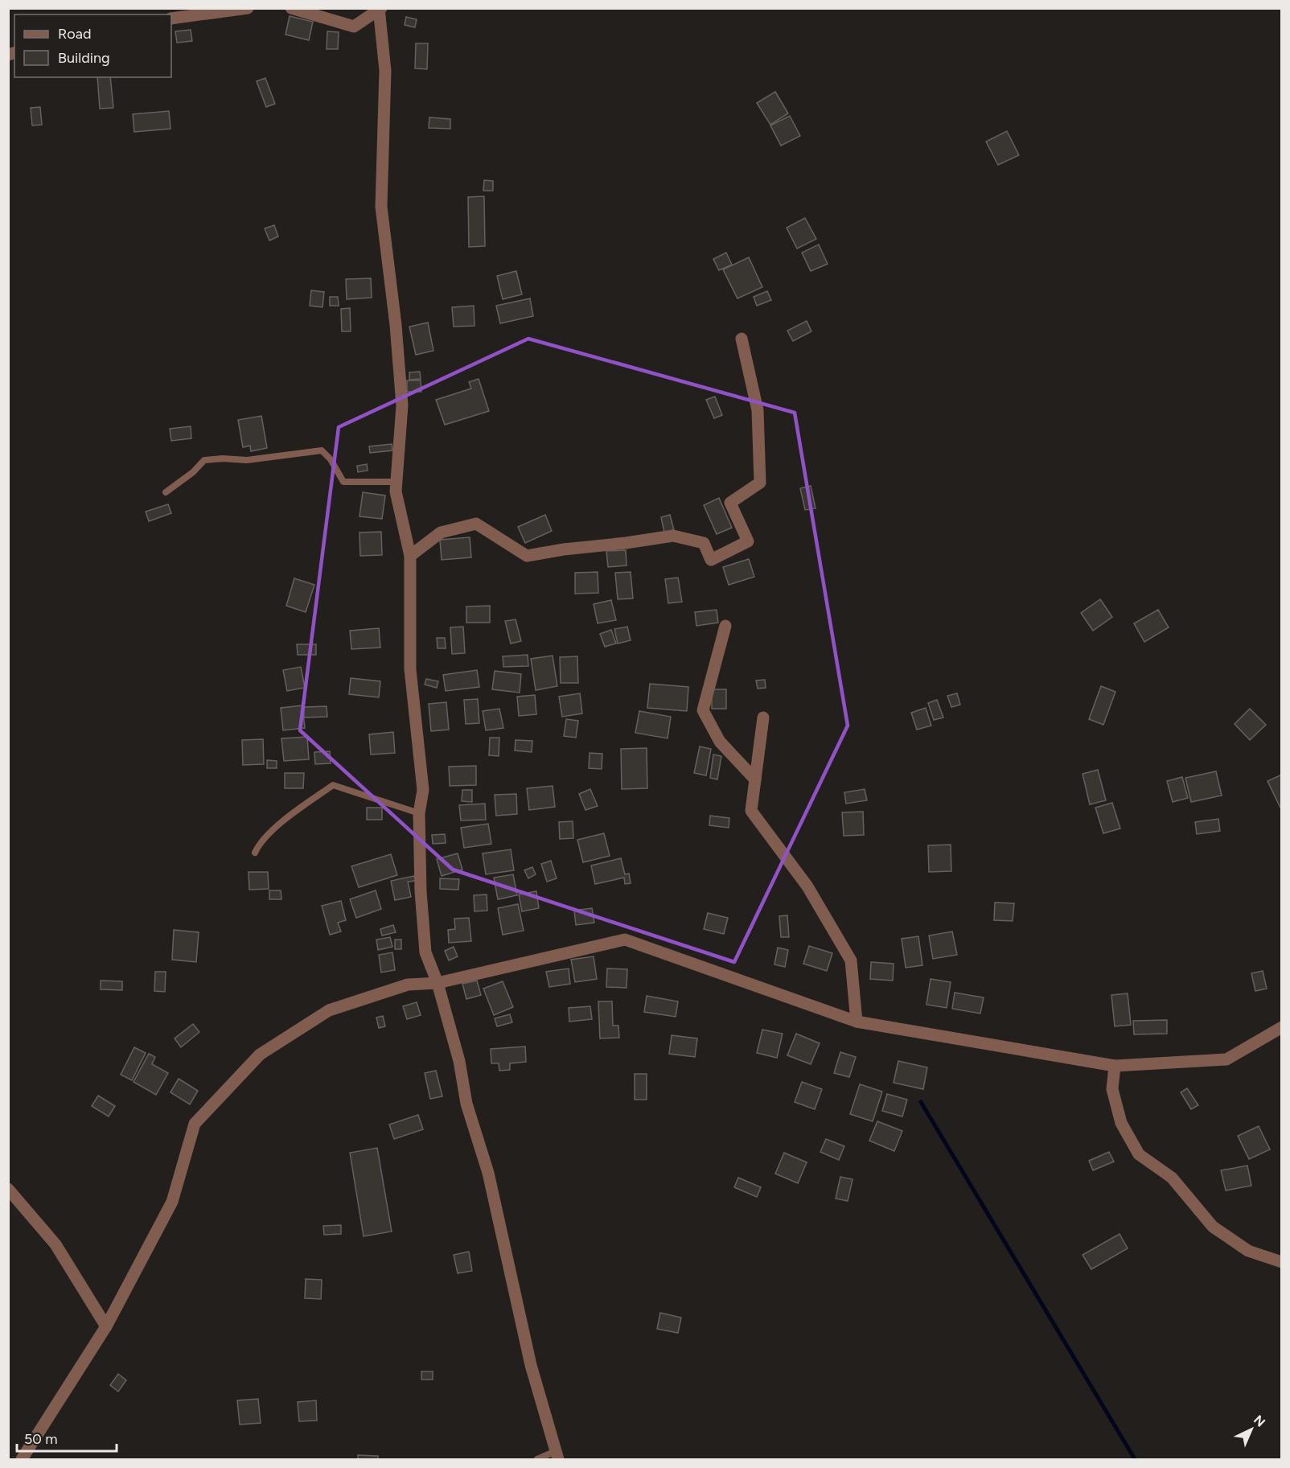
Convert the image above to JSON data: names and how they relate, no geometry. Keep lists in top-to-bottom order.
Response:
{
  "legend": ["Road", "Building"],
  "scale_bar": "50 m",
  "north": "top right"
}
